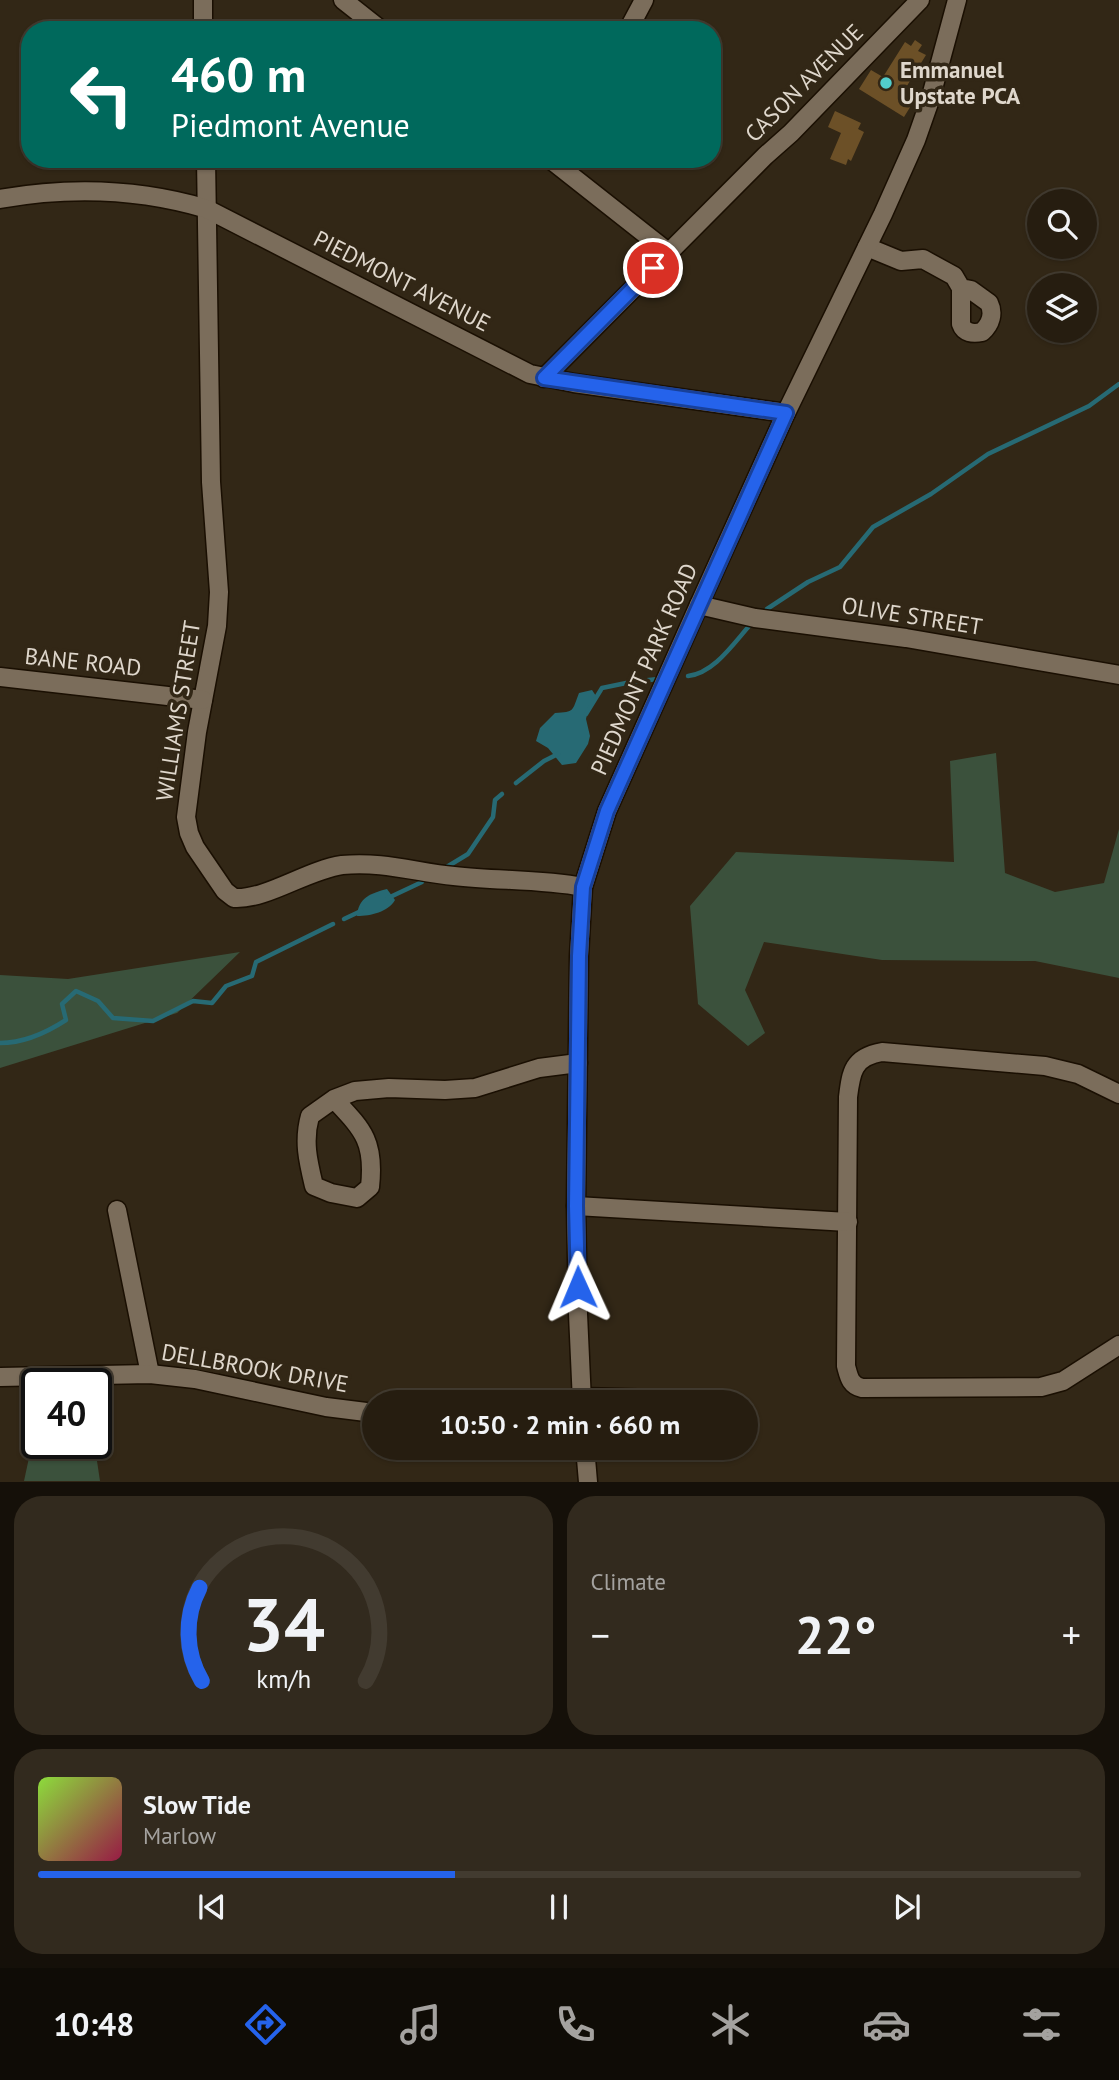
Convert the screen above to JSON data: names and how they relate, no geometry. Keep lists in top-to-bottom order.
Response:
{
  "streets": {
    "street": [
      "CASON AVENUE",
      "PIEDMONT AVENUE",
      "OLIVE STREET",
      "BANE ROAD",
      "PIEDMONT PARK ROAD",
      "WILLIAMS STREET",
      "DELLBROOK DRIVE"
    ]
  },
  "crossings": [
    ["CASON AVENUE", "PIEDMONT AVENUE"],
    ["PIEDMONT AVENUE", "PIEDMONT PARK ROAD"],
    ["PIEDMONT AVENUE", "WILLIAMS STREET"],
    ["OLIVE STREET", "PIEDMONT PARK ROAD"],
    ["BANE ROAD", "WILLIAMS STREET"],
    ["PIEDMONT PARK ROAD", "WILLIAMS STREET"]
  ],
  "places": ["Emmanuel Upstate PCA"],
  "page": {
    "turn": ["460 m", "Piedmont Avenue"],
    "limit": "40",
    "trip": "10:50 · 2 min · 660 m",
    "tile": "Climate",
    "heat": ["−", "22°", "+"],
    "song": ["Slow Tide", "Marlow"],
    "tabs": "10:48",
    "gauge": ["34", "km/h"]
  }
}
